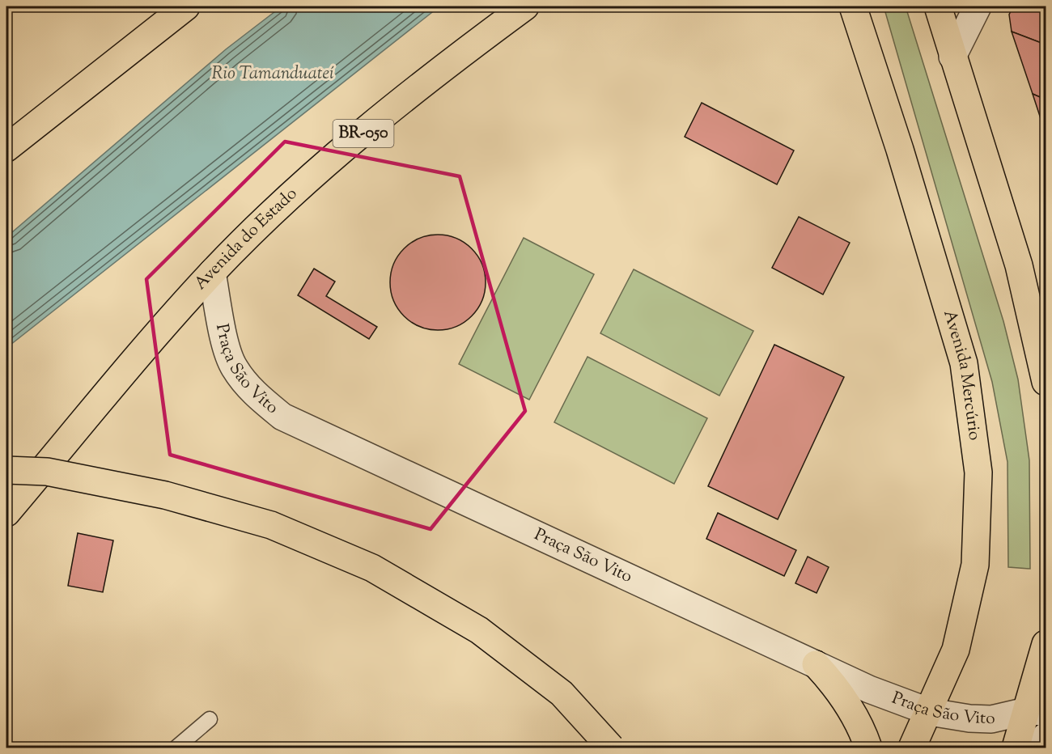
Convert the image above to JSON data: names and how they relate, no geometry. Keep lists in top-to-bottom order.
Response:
{
  "streets": {
    "main road": ["BR-050", "Avenida do Estado", "Avenida Mercúrio"],
    "street": ["Praça São Vito"]
  },
  "crossings": [
    ["Avenida do Estado", "Praça São Vito"],
    ["Praça São Vito", "Avenida Mercúrio"]
  ],
  "water": ["Rio Tamanduateí"]
}
